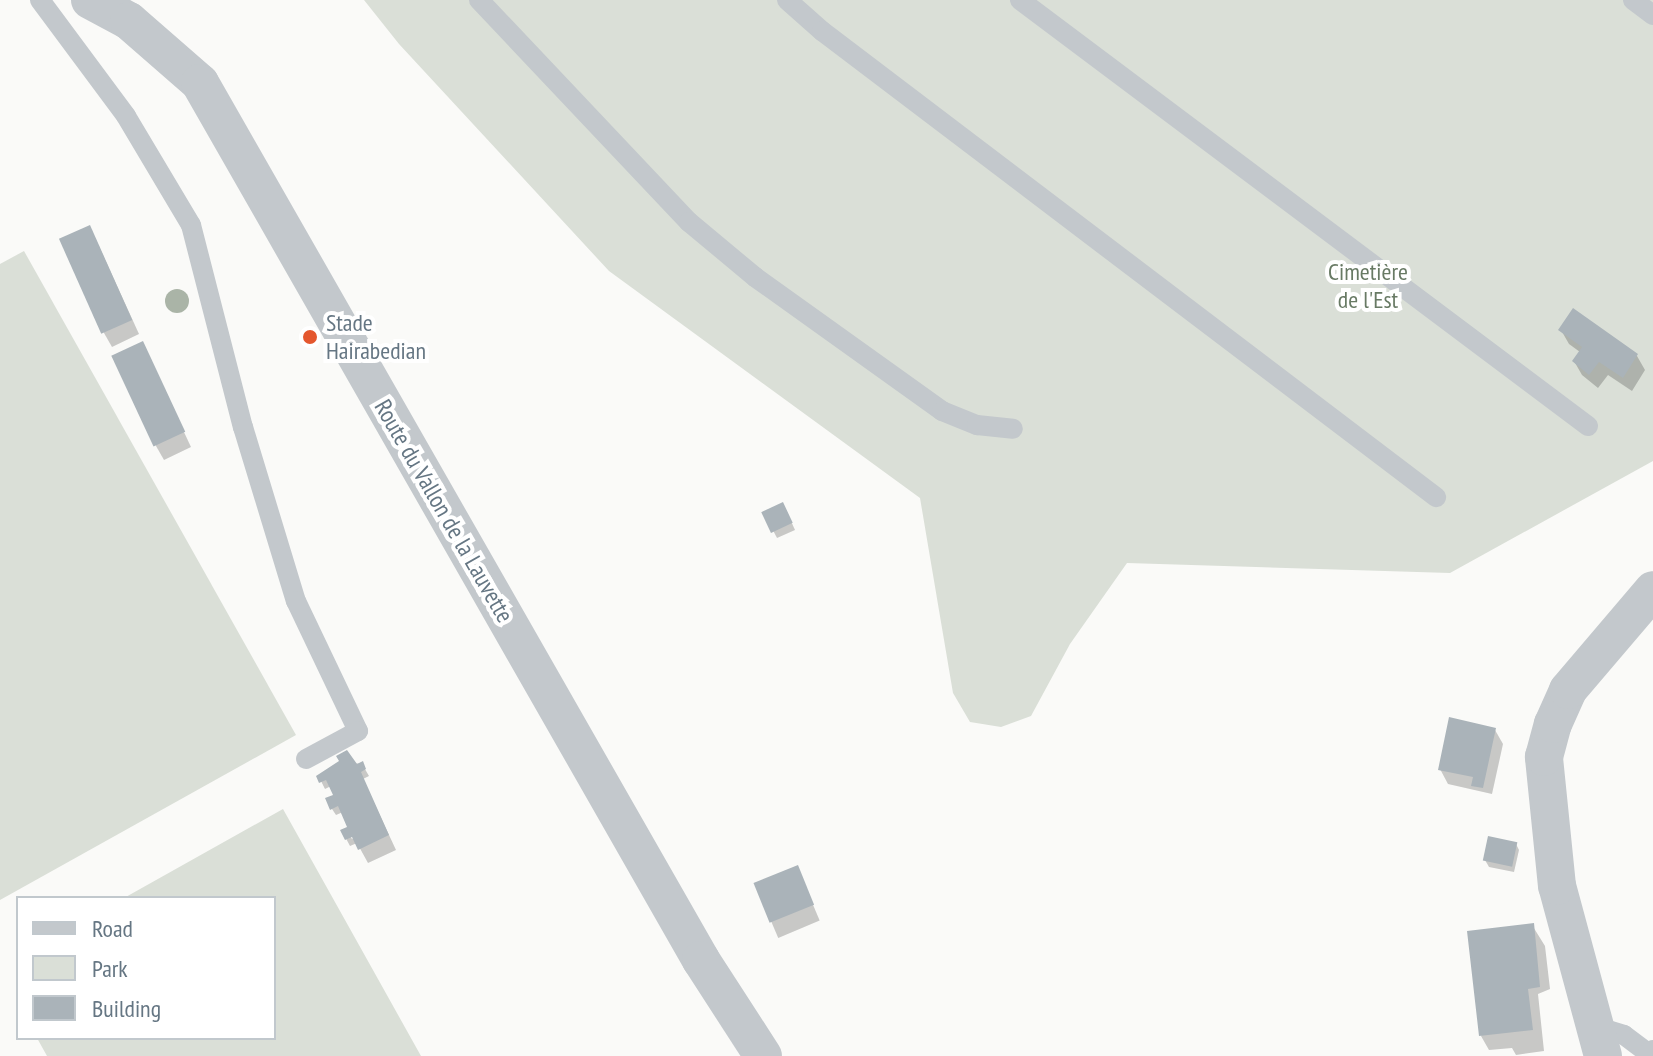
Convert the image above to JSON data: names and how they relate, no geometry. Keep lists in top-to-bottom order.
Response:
{
  "streets": {
    "street": ["Route du Vallon de la Lauvette"]
  },
  "parks": ["Cimetière de l'Est"],
  "places": ["Stade Hairabedian"],
  "legend": ["Road", "Park", "Building"]
}
